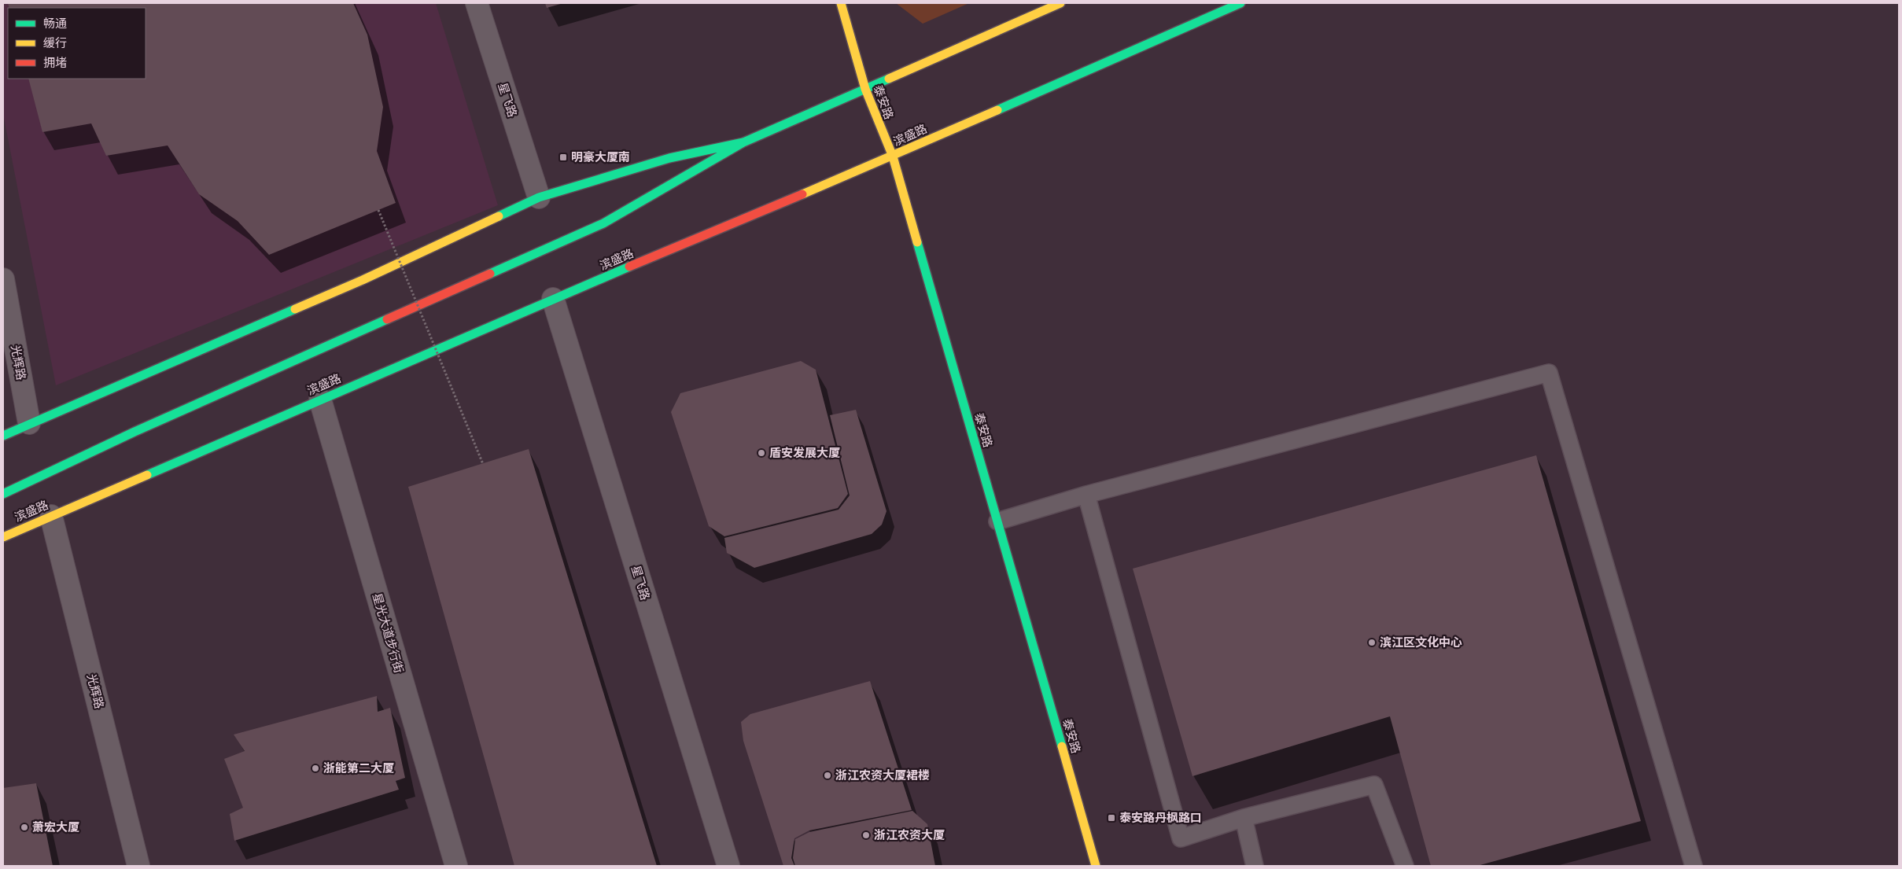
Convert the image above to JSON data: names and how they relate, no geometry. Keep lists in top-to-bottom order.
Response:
{
  "streets": {
    "main road": ["泰安路", "滨盛路"],
    "street": ["星飞路", "光辉路", "星光大道步行街"]
  },
  "crossings": [
    ["星飞路", "滨盛路"],
    ["泰安路", "滨盛路"],
    ["滨盛路", "光辉路"],
    ["滨盛路", "星光大道步行街"]
  ],
  "places": {
    "transit": ["明豪大厦南", "泰安路丹枫路口"],
    "other": [
      "盾安发展大厦",
      "滨江区文化中心",
      "浙能第二大厦",
      "浙江农资大厦裙楼",
      "萧宏大厦",
      "浙江农资大厦"
    ]
  },
  "legend": ["畅通", "缓行", "拥堵"]
}
